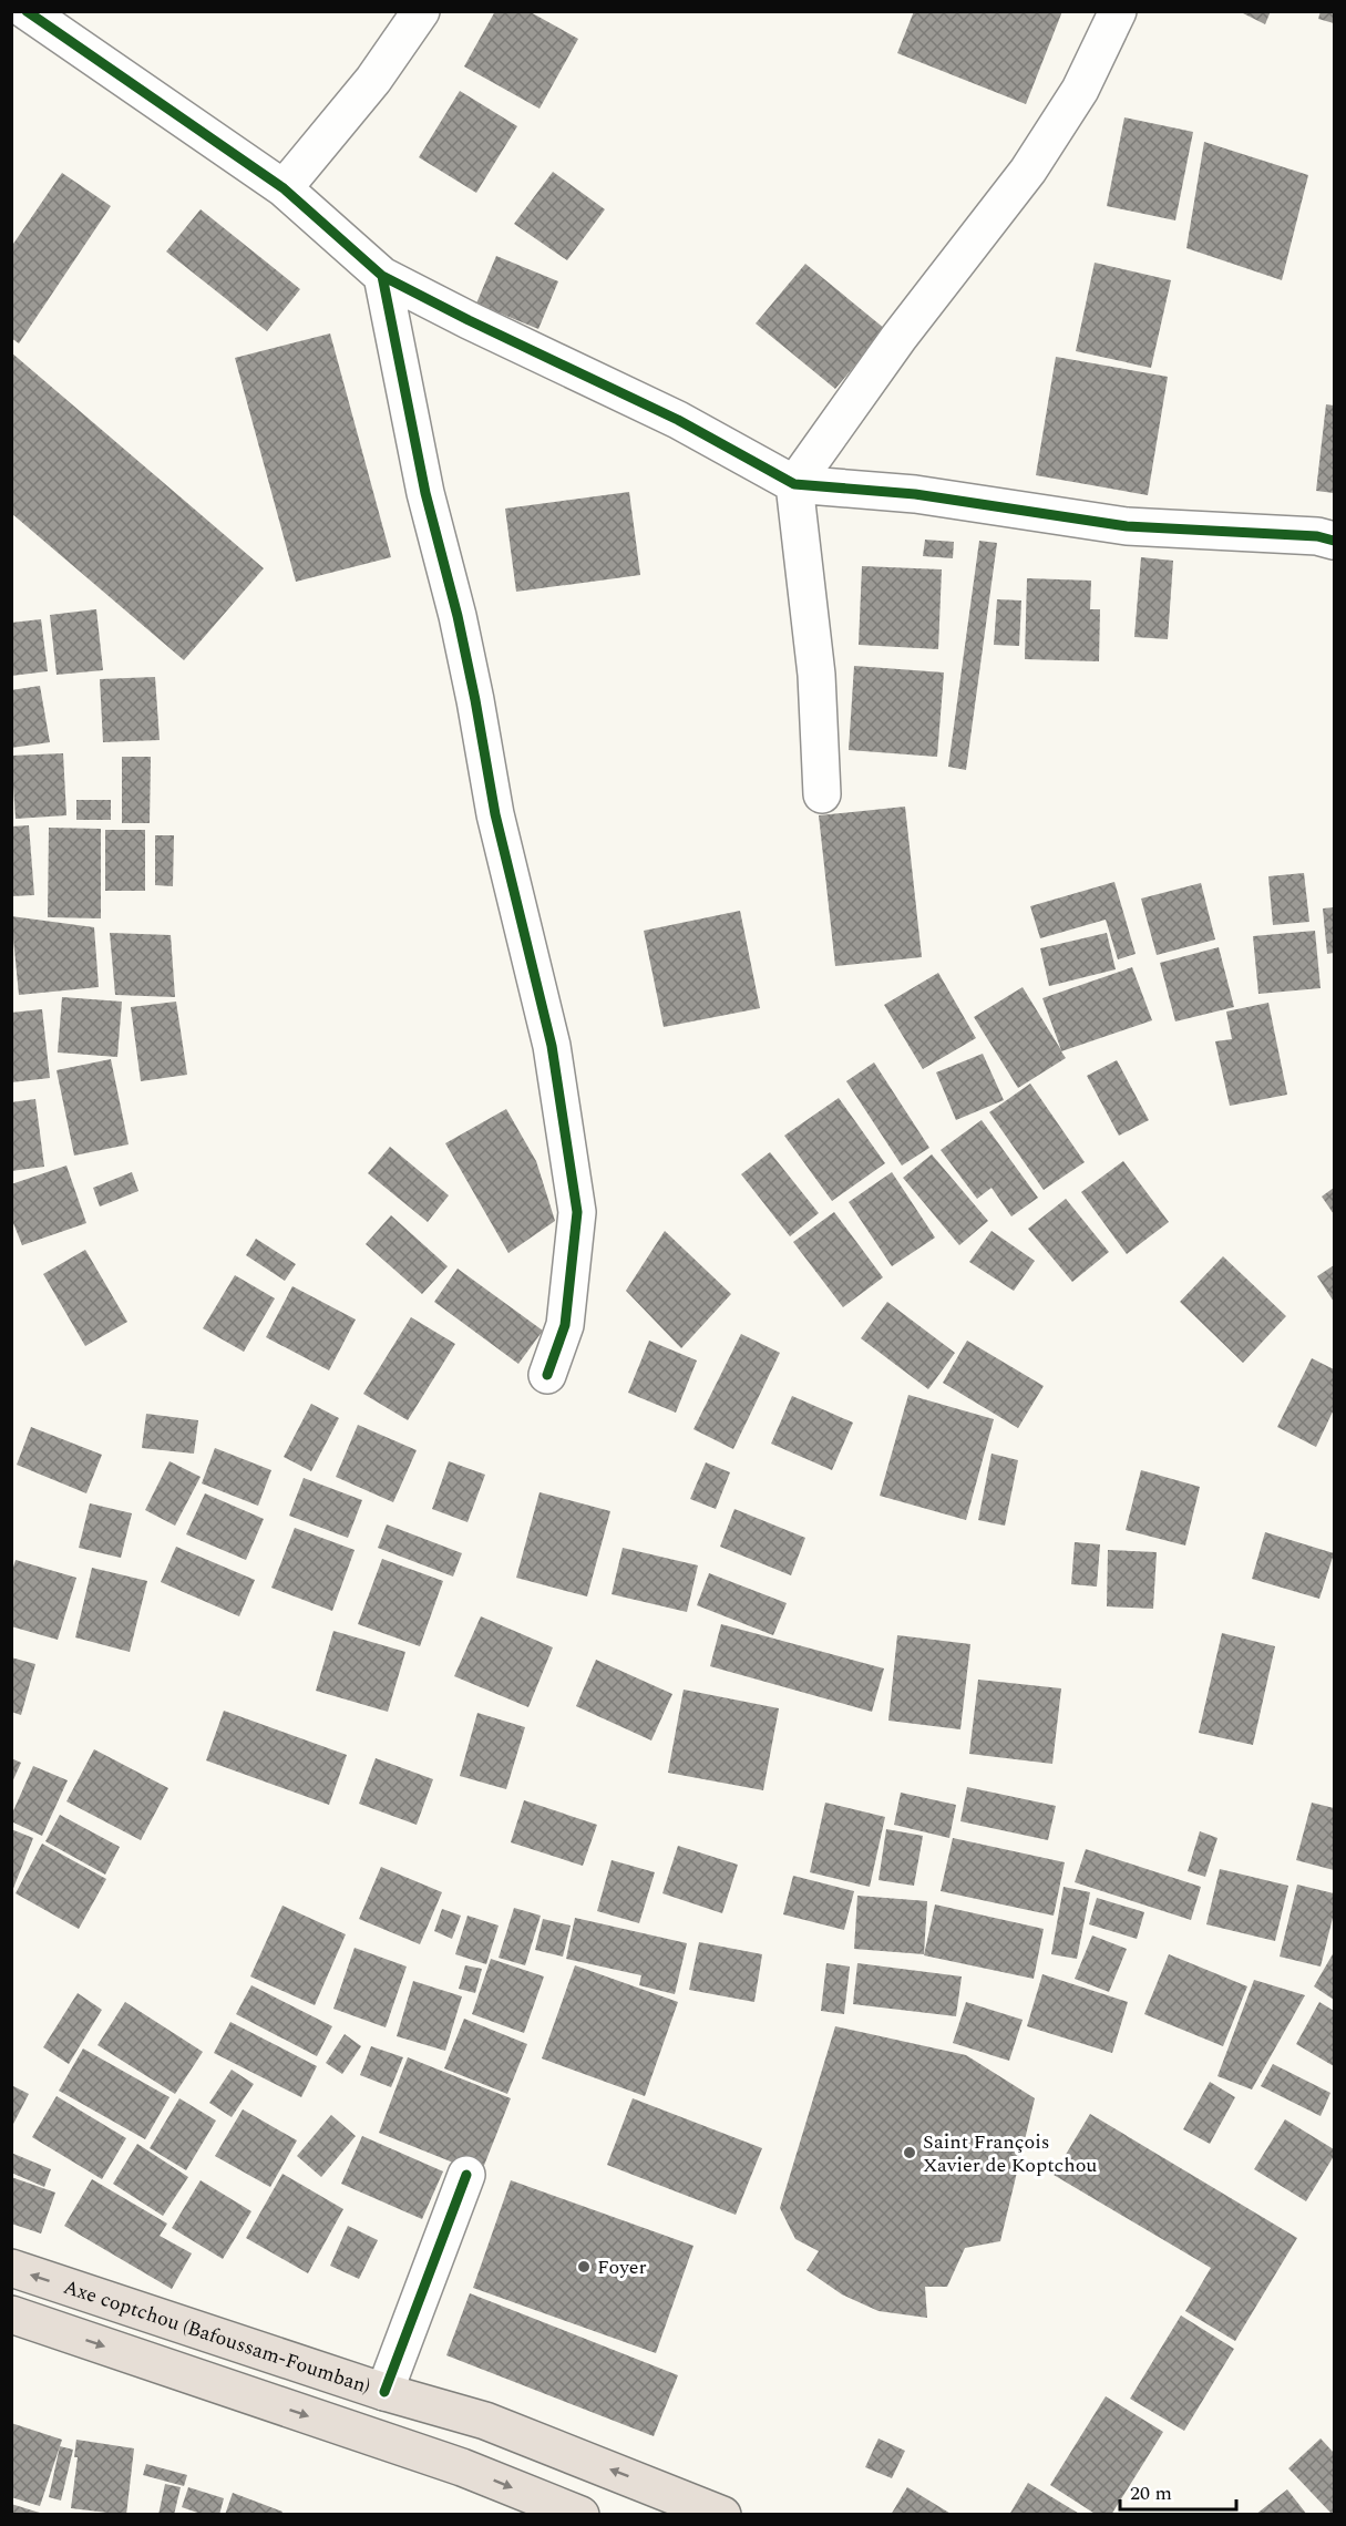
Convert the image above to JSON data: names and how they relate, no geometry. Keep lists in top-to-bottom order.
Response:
{
  "streets": {
    "highway": ["Axe coptchou (Bafoussam-Foumban)"]
  },
  "places": ["Saint François Xavier de Koptchou", "Foyer"],
  "scale_bar": "20 m"
}
